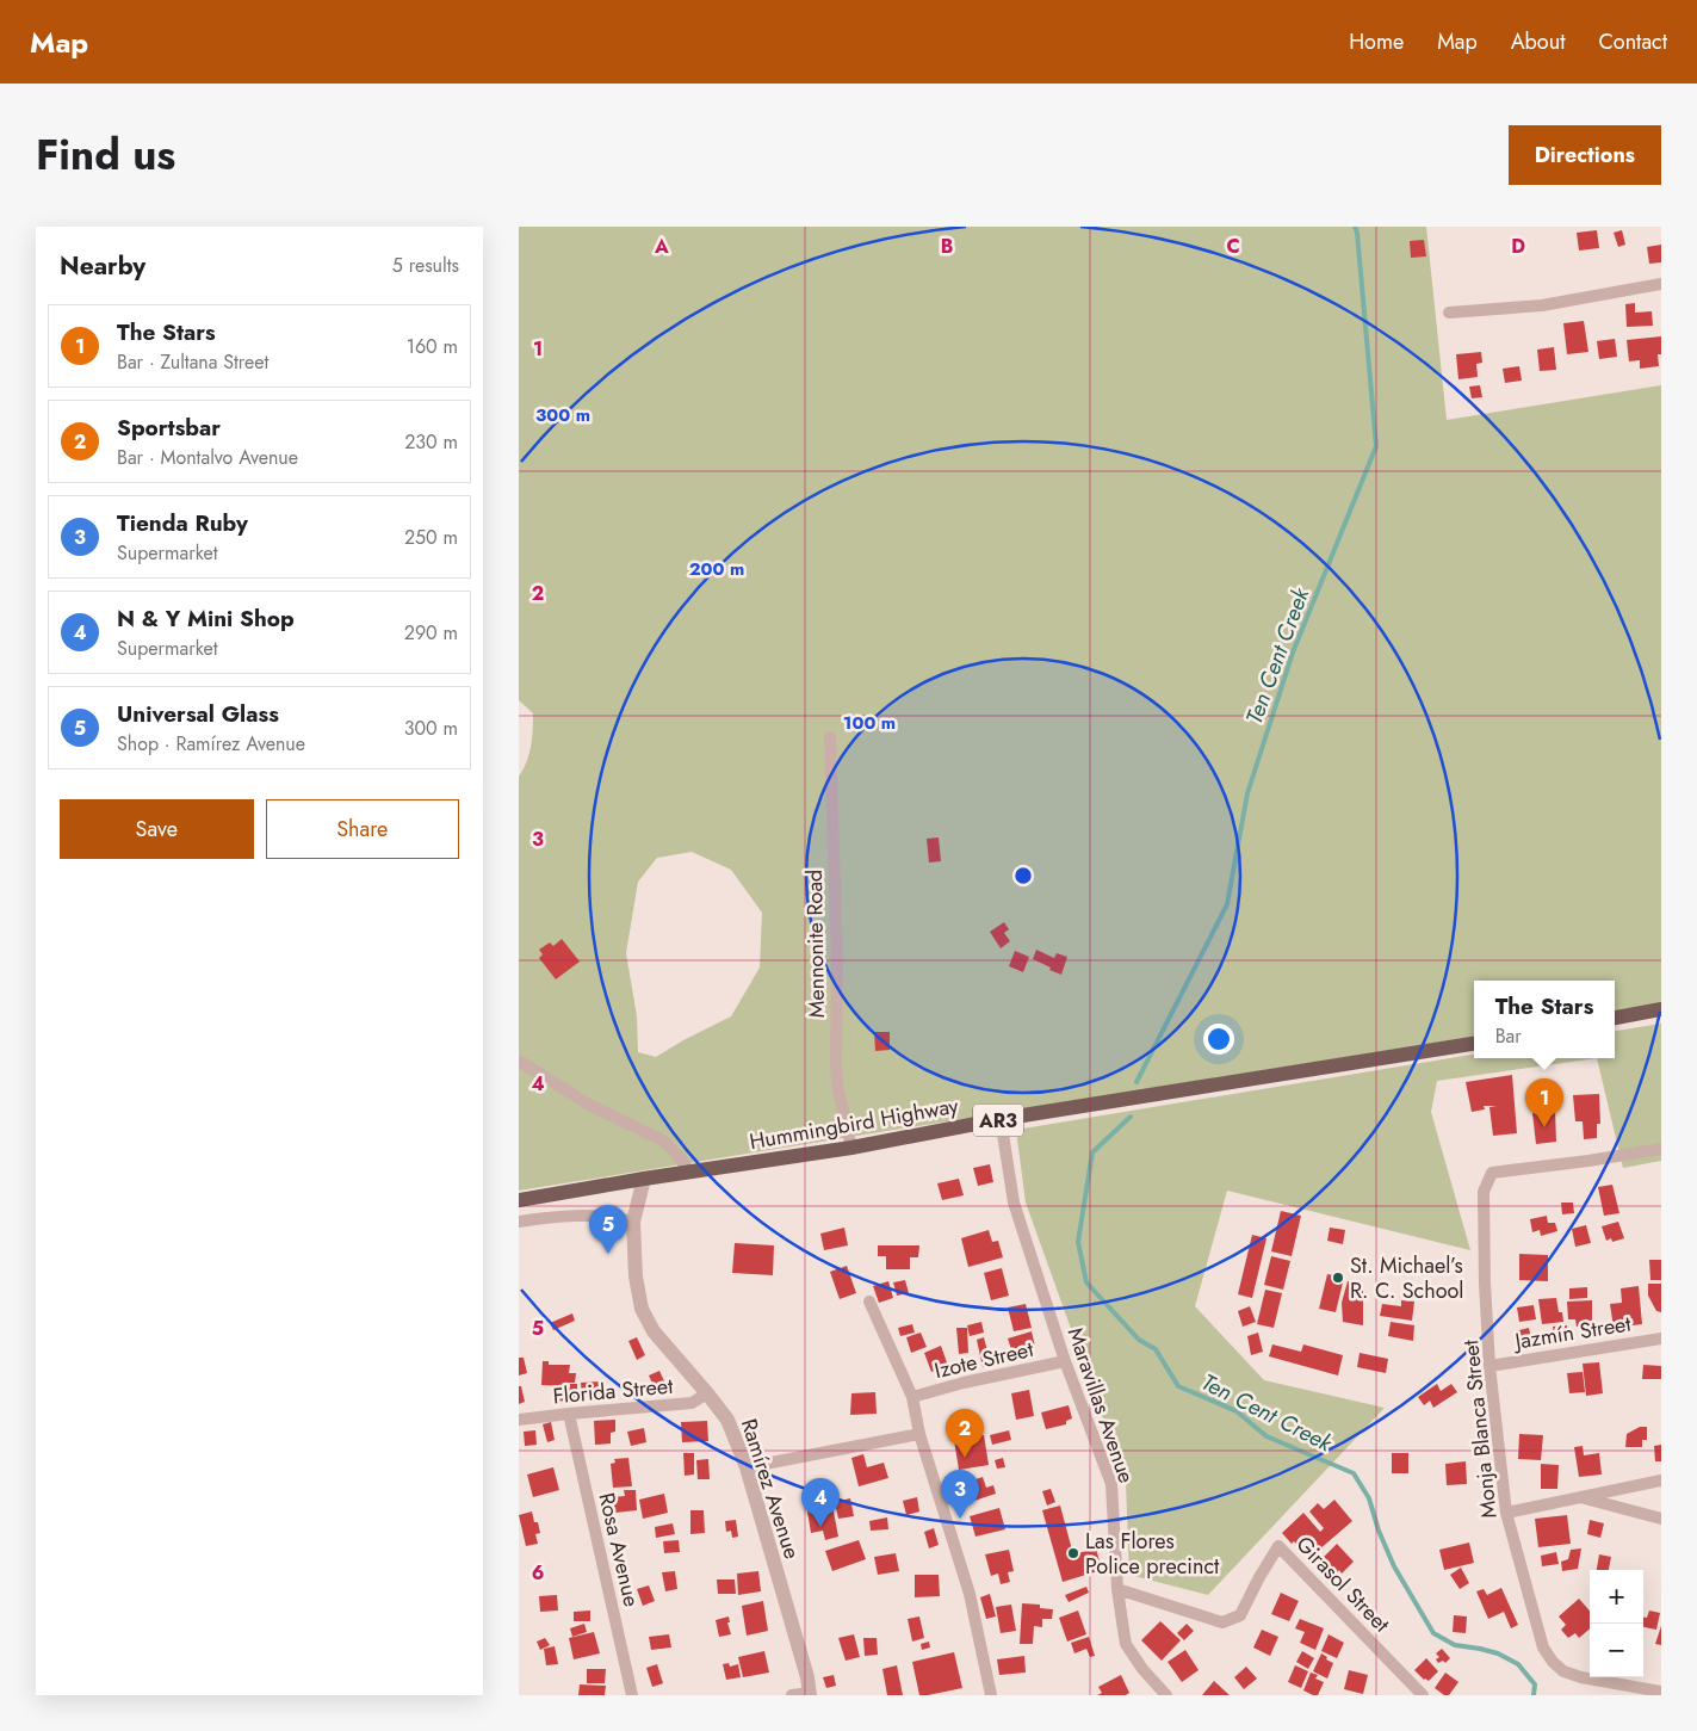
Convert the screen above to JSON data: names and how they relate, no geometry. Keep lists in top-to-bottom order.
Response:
{
  "streets": {
    "main road": ["AR3", "Hummingbird Highway"],
    "street": [
      "Mennonite Road",
      "Jazmín Street",
      "Izote Street",
      "Florida Street",
      "Maravillas Avenue",
      "Monja Blanca Street",
      "Ramírez Avenue",
      "Rosa Avenue",
      "Girasol Street"
    ]
  },
  "crossings": [
    ["Mennonite Road", "Hummingbird Highway"],
    ["Hummingbird Highway", "Maravillas Avenue"],
    ["Hummingbird Highway", "Ramírez Avenue"],
    ["Jazmín Street", "Monja Blanca Street"],
    ["Izote Street", "Maravillas Avenue"],
    ["Florida Street", "Ramírez Avenue"],
    ["Florida Street", "Rosa Avenue"],
    ["Maravillas Avenue", "Girasol Street"]
  ],
  "water": ["Ten Cent Creek"],
  "places": ["St. Michael’s R. C. School", "Las Flores Police precinct"],
  "page": {
    "header": "Map",
    "nav": [
      "Home",
      "Map",
      "About",
      "Contact"
    ],
    "title": "Find us",
    "buttons": [
      "Directions",
      ["Save", "Share"]
    ],
    "heading": ["Nearby", "5 results"],
    "list": [
      {
        "mark": "1",
        "name": "The Stars",
        "note": "Bar · Zultana Street",
        "value": "160 m"
      },
      {
        "mark": "2",
        "name": "Sportsbar",
        "note": "Bar · Montalvo Avenue",
        "value": "230 m"
      },
      {
        "mark": "3",
        "name": "Tienda Ruby",
        "note": "Supermarket",
        "value": "250 m"
      },
      {
        "mark": "4",
        "name": "N & Y Mini Shop",
        "note": "Supermarket",
        "value": "290 m"
      },
      {
        "mark": "5",
        "name": "Universal Glass",
        "note": "Shop · Ramírez Avenue",
        "value": "300 m"
      }
    ],
    "popup": ["The Stars", "Bar"],
    "pins": [
      "1",
      "5",
      "2",
      "3",
      "4"
    ],
    "map_buttons": ["+", "−"]
  },
  "grid": {
    "columns": [
      "A",
      "B",
      "C",
      "D"
    ],
    "rows": [
      "1",
      "2",
      "3",
      "4",
      "5",
      "6"
    ]
  },
  "rings": ["300 m", "200 m", "100 m"]
}
